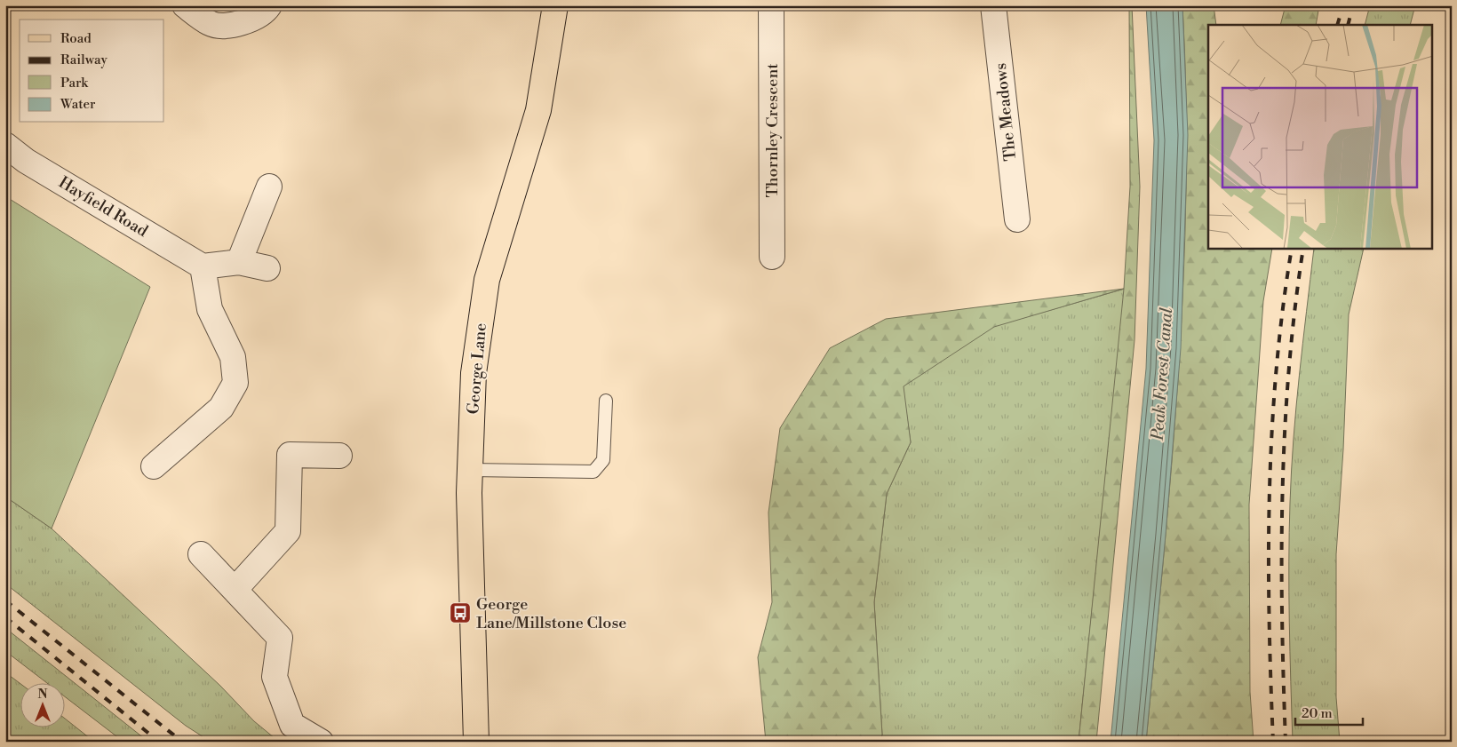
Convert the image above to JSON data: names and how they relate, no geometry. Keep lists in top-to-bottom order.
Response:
{
  "streets": {
    "main road": ["George Lane"],
    "street": ["The Meadows", "Thornley Crescent", "Hayfield Road"]
  },
  "water": ["Peak Forest Canal"],
  "places": {
    "bus stop": ["George Lane/Millstone Close"]
  },
  "legend": [
    "Road",
    "Railway",
    "Park",
    "Water"
  ],
  "scale_bar": "20 m",
  "north": "top"
}
